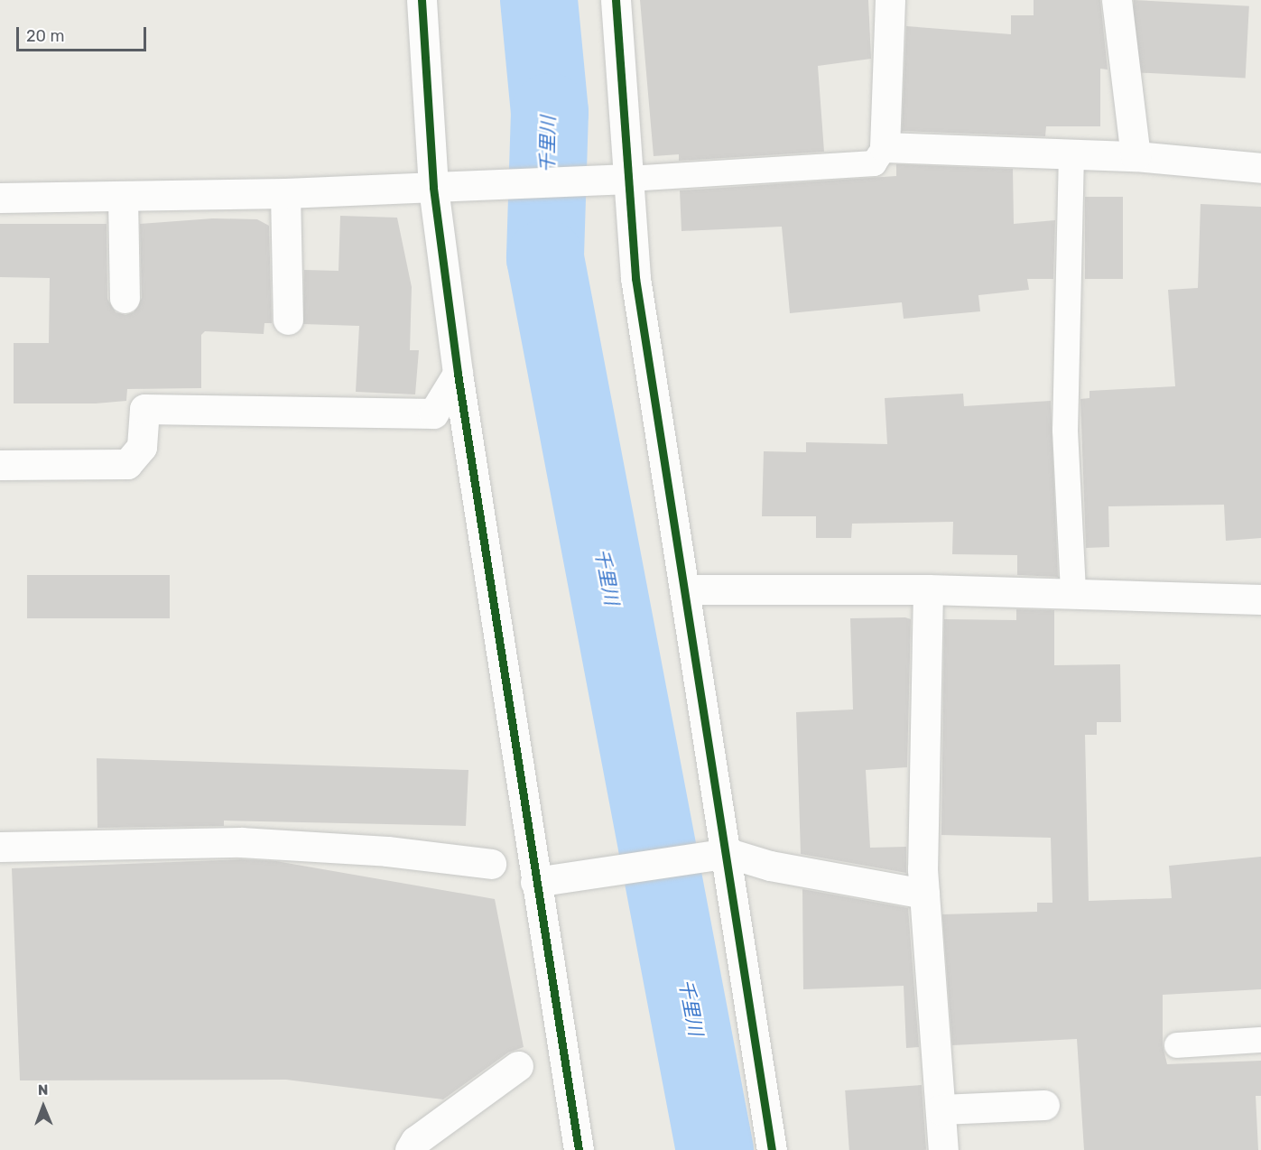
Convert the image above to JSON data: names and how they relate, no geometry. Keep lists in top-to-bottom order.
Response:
{
  "water": ["千里川"],
  "scale_bar": "20 m",
  "north": "top"
}
